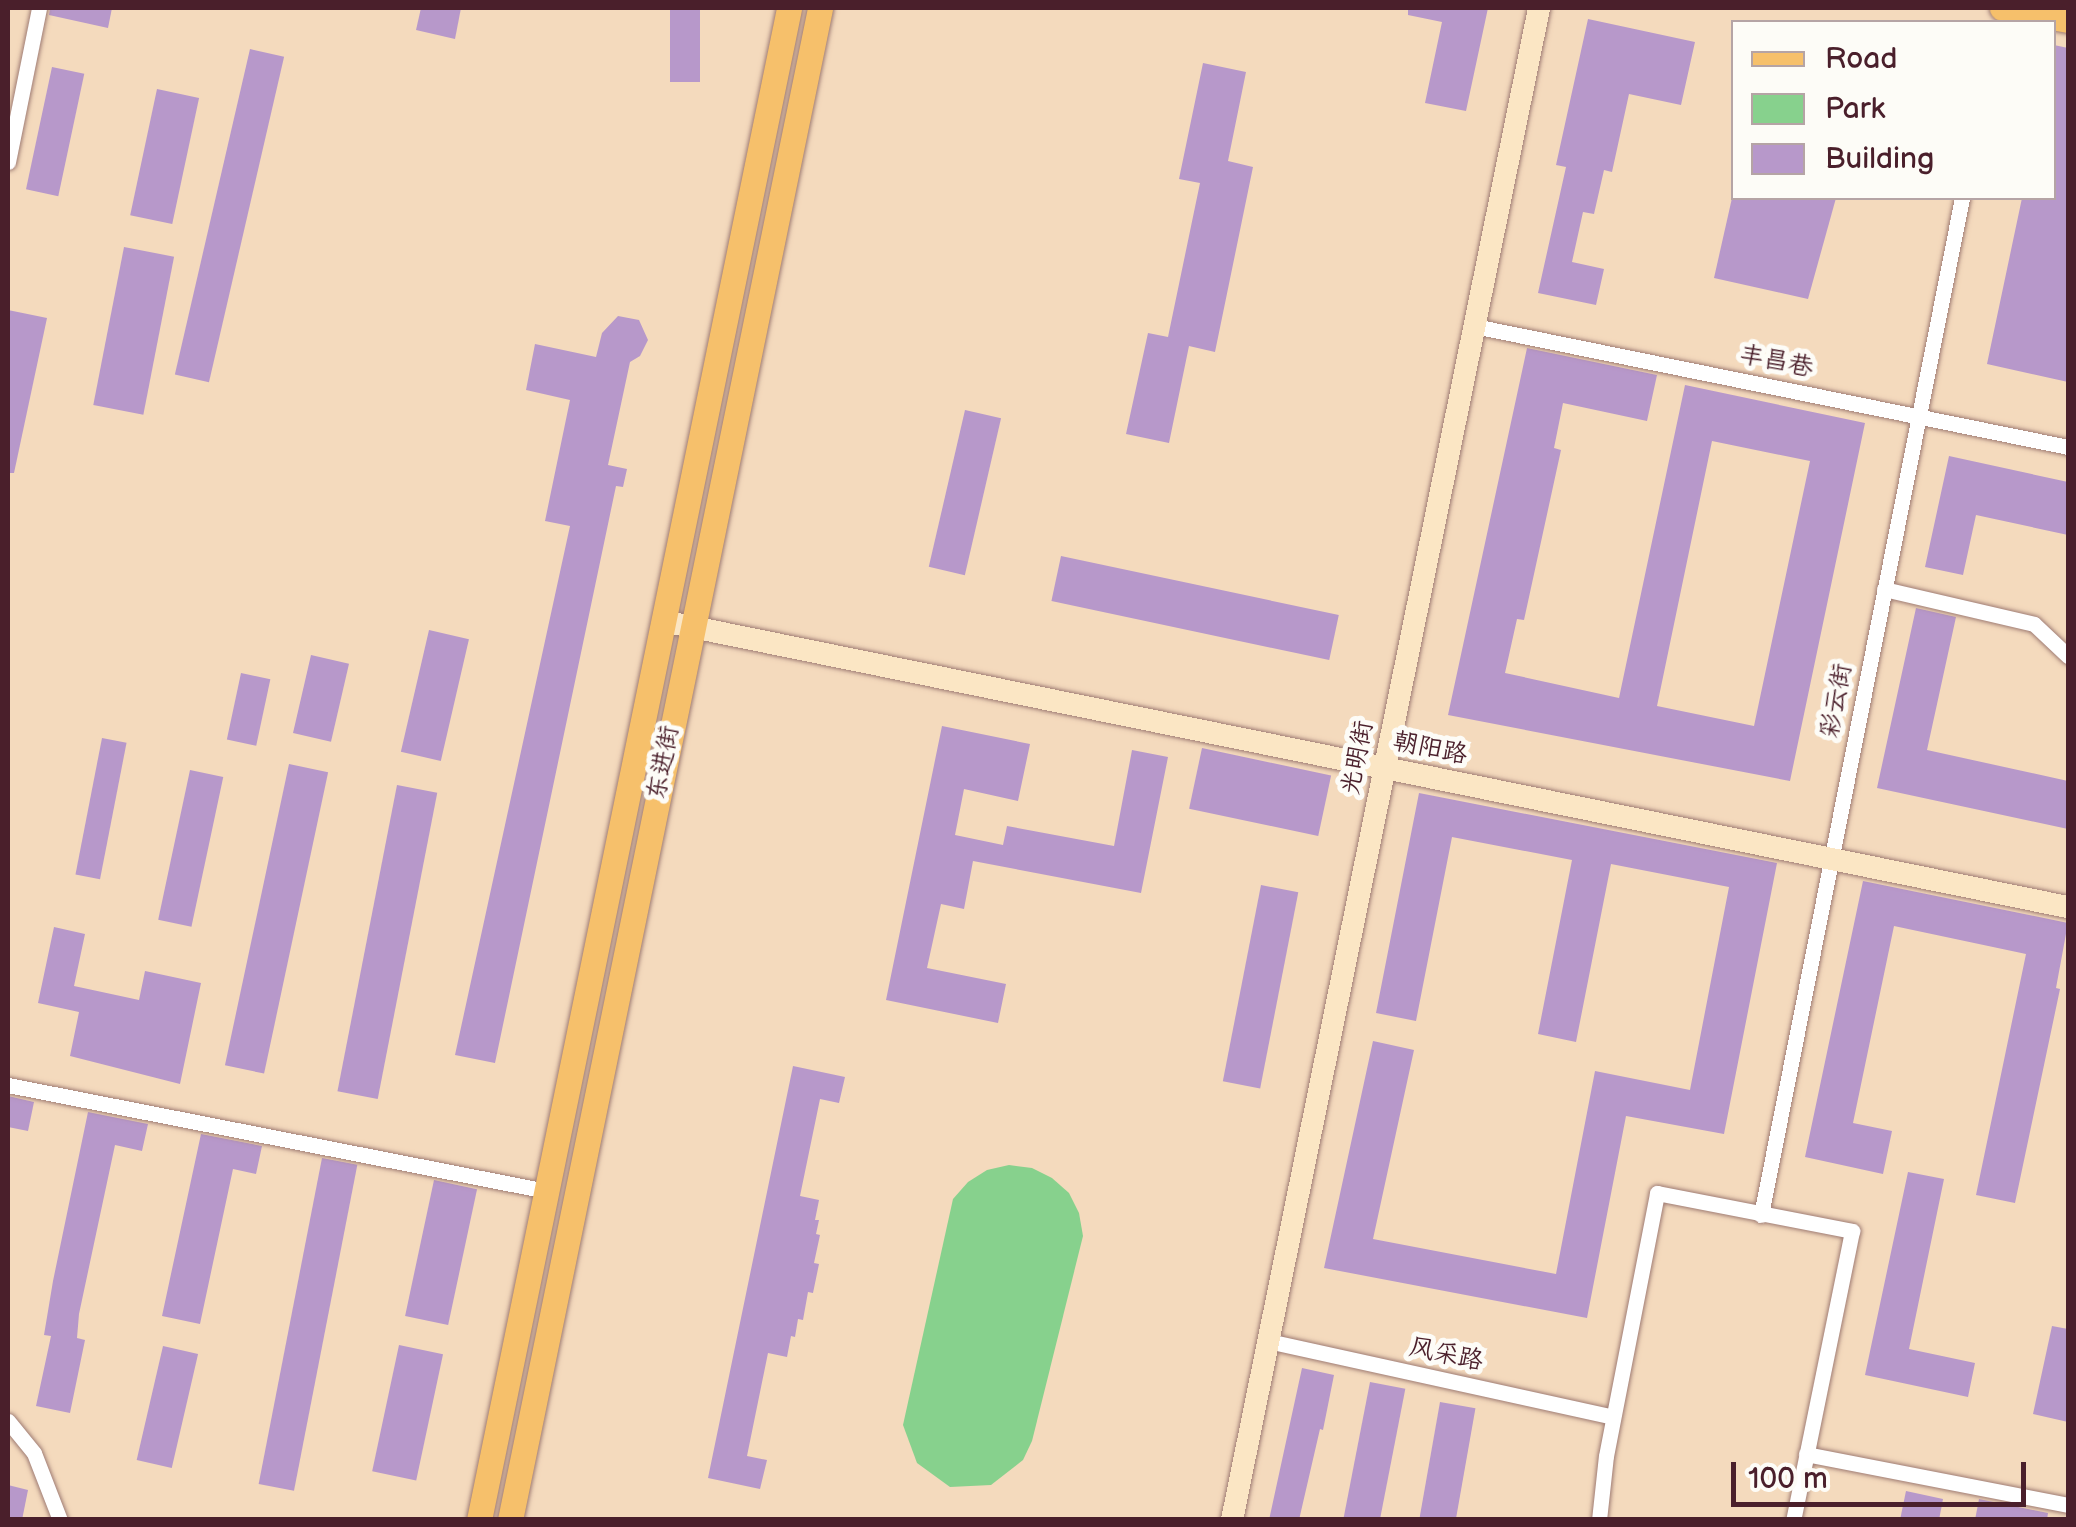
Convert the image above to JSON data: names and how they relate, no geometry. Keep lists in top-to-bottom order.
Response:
{
  "streets": {
    "main road": ["朝阳路", "光明街", "东进街"],
    "street": ["丰昌巷", "彩云街", "风采路"]
  },
  "crossings": [
    ["丰昌巷", "彩云街"],
    ["丰昌巷", "光明街"],
    ["彩云街", "朝阳路"],
    ["朝阳路", "光明街"],
    ["朝阳路", "东进街"],
    ["光明街", "风采路"]
  ],
  "legend": ["Road", "Park", "Building"],
  "scale_bar": "100 m"
}
